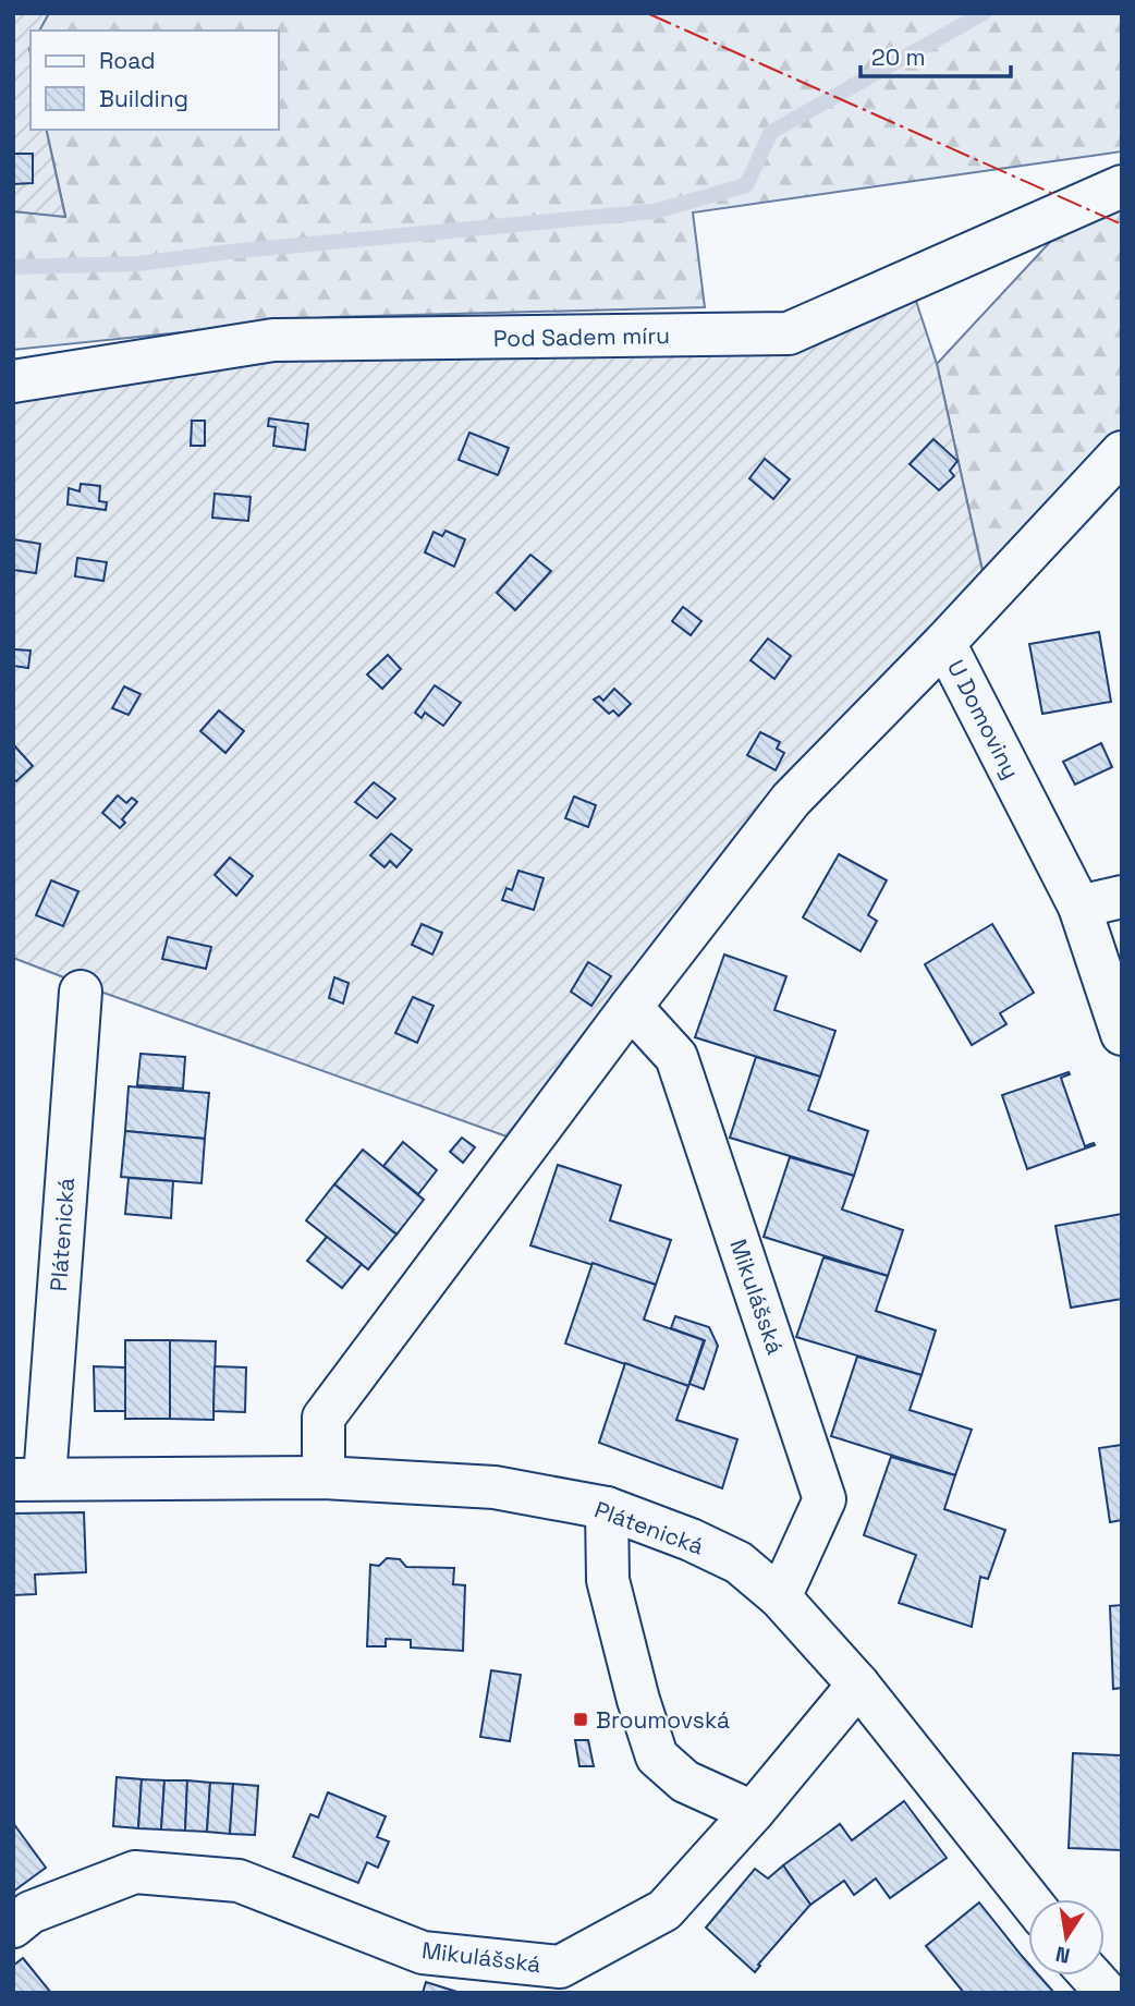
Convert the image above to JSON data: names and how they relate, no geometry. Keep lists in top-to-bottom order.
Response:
{
  "streets": {
    "street": [
      "Pod Sadem míru",
      "U Domoviny",
      "Plátenická",
      "Mikulášská"
    ]
  },
  "crossings": [
    ["Plátenická", "Mikulášská"]
  ],
  "places": {
    "transit": ["Broumovská"]
  },
  "legend": ["Road", "Building"],
  "scale_bar": "20 m",
  "north": "bottom"
}
